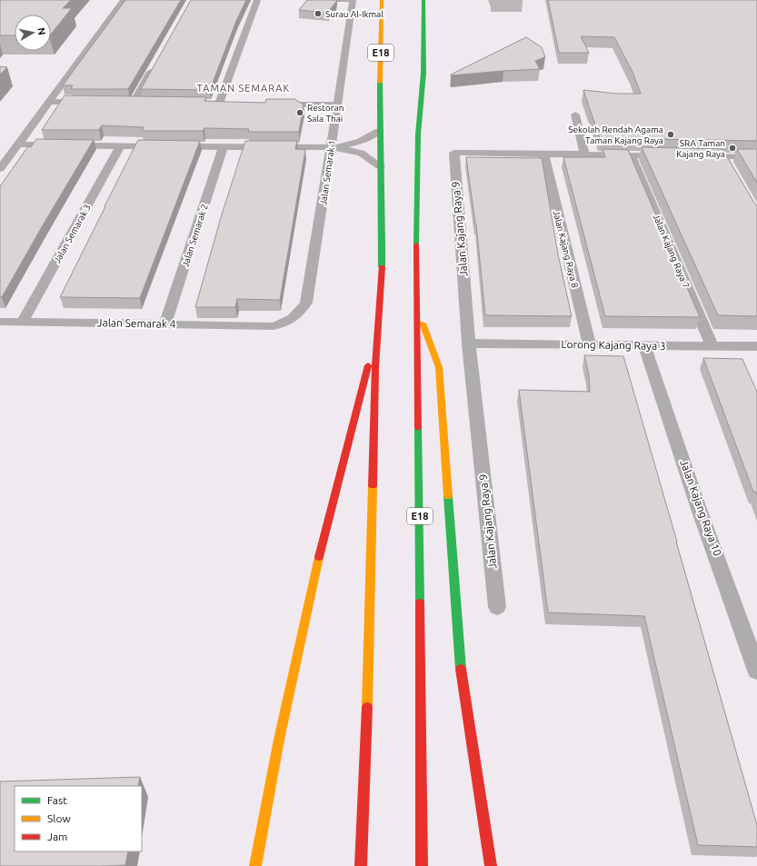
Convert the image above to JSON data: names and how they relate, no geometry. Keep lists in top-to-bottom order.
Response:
{
  "streets": {
    "highway": ["E18"],
    "street": [
      "Jalan Semarak 1",
      "Jalan Kajang Raya 9",
      "Jalan Semarak 3",
      "Jalan Semarak 2",
      "Jalan Kajang Raya 8",
      "Jalan Kajang Raya 7",
      "Jalan Semarak 4",
      "Lorong Kajang Raya 3",
      "Jalan Kajang Raya 10"
    ]
  },
  "crossings": [
    ["Jalan Semarak 1", "Jalan Semarak 4"],
    ["Jalan Kajang Raya 9", "Jalan Kajang Raya 8"],
    ["Jalan Kajang Raya 9", "Jalan Kajang Raya 7"],
    ["Jalan Kajang Raya 9", "Lorong Kajang Raya 3"],
    ["Jalan Semarak 3", "Jalan Semarak 4"],
    ["Jalan Semarak 2", "Jalan Semarak 4"],
    ["Jalan Kajang Raya 8", "Lorong Kajang Raya 3"],
    ["Jalan Kajang Raya 7", "Lorong Kajang Raya 3"],
    ["Lorong Kajang Raya 3", "Jalan Kajang Raya 10"]
  ],
  "districts": ["TAMAN SEMARAK"],
  "places": [
    "Surau Al-Ikmal",
    "Restoran Sala Thai",
    "Sekolah Rendah Agama Taman Kajang Raya",
    "SRA Taman Kajang Raya"
  ],
  "legend": ["Fast", "Slow", "Jam"],
  "north": "right"
}
